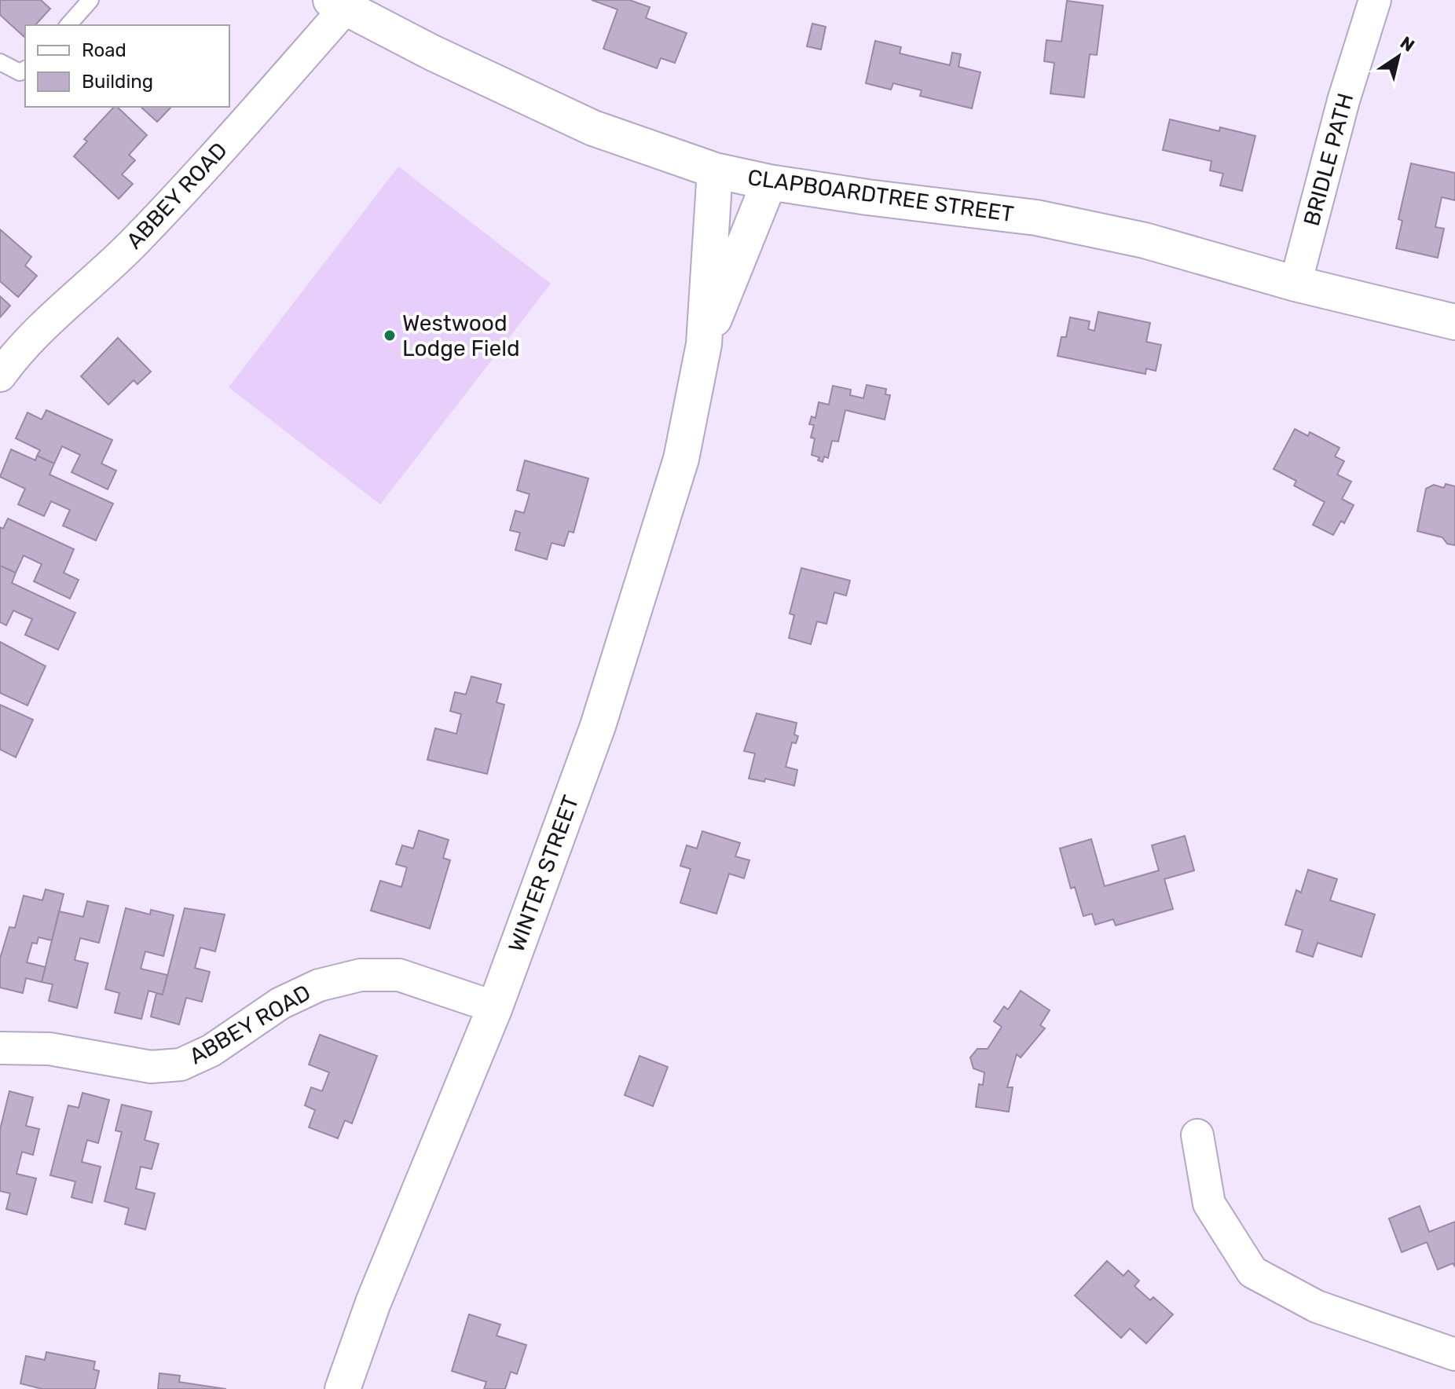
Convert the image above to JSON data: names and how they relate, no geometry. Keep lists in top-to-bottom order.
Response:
{
  "streets": {
    "street": [
      "BRIDLE PATH",
      "ABBEY ROAD",
      "CLAPBOARDTREE STREET",
      "WINTER STREET"
    ]
  },
  "crossings": [
    ["BRIDLE PATH", "CLAPBOARDTREE STREET"],
    ["ABBEY ROAD", "CLAPBOARDTREE STREET"],
    ["ABBEY ROAD", "WINTER STREET"],
    ["CLAPBOARDTREE STREET", "WINTER STREET"]
  ],
  "places": ["Westwood Lodge Field"],
  "legend": ["Road", "Building"],
  "north": "top right"
}
